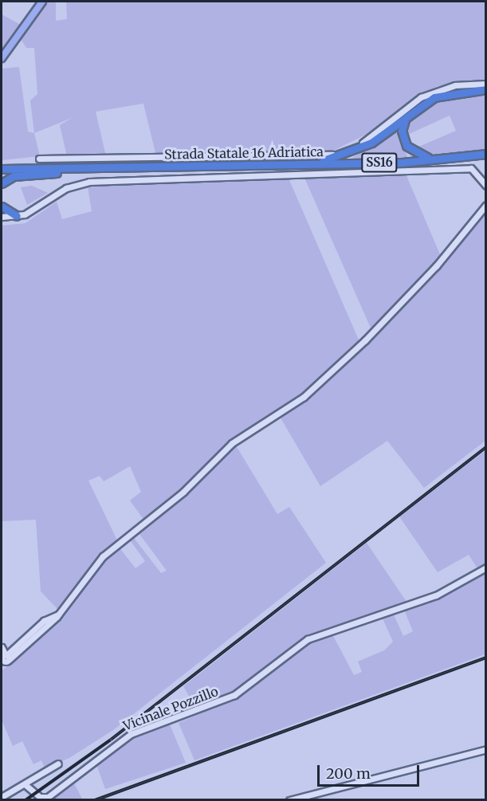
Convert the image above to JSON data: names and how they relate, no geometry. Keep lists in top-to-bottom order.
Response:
{
  "streets": {
    "highway": ["Strada Statale 16 Adriatica", "SS16"],
    "street": ["Vicinale Pozzillo"]
  },
  "crossings": [
    ["Strada Statale 16 Adriatica", "SS16"]
  ],
  "scale_bar": "200 m"
}
